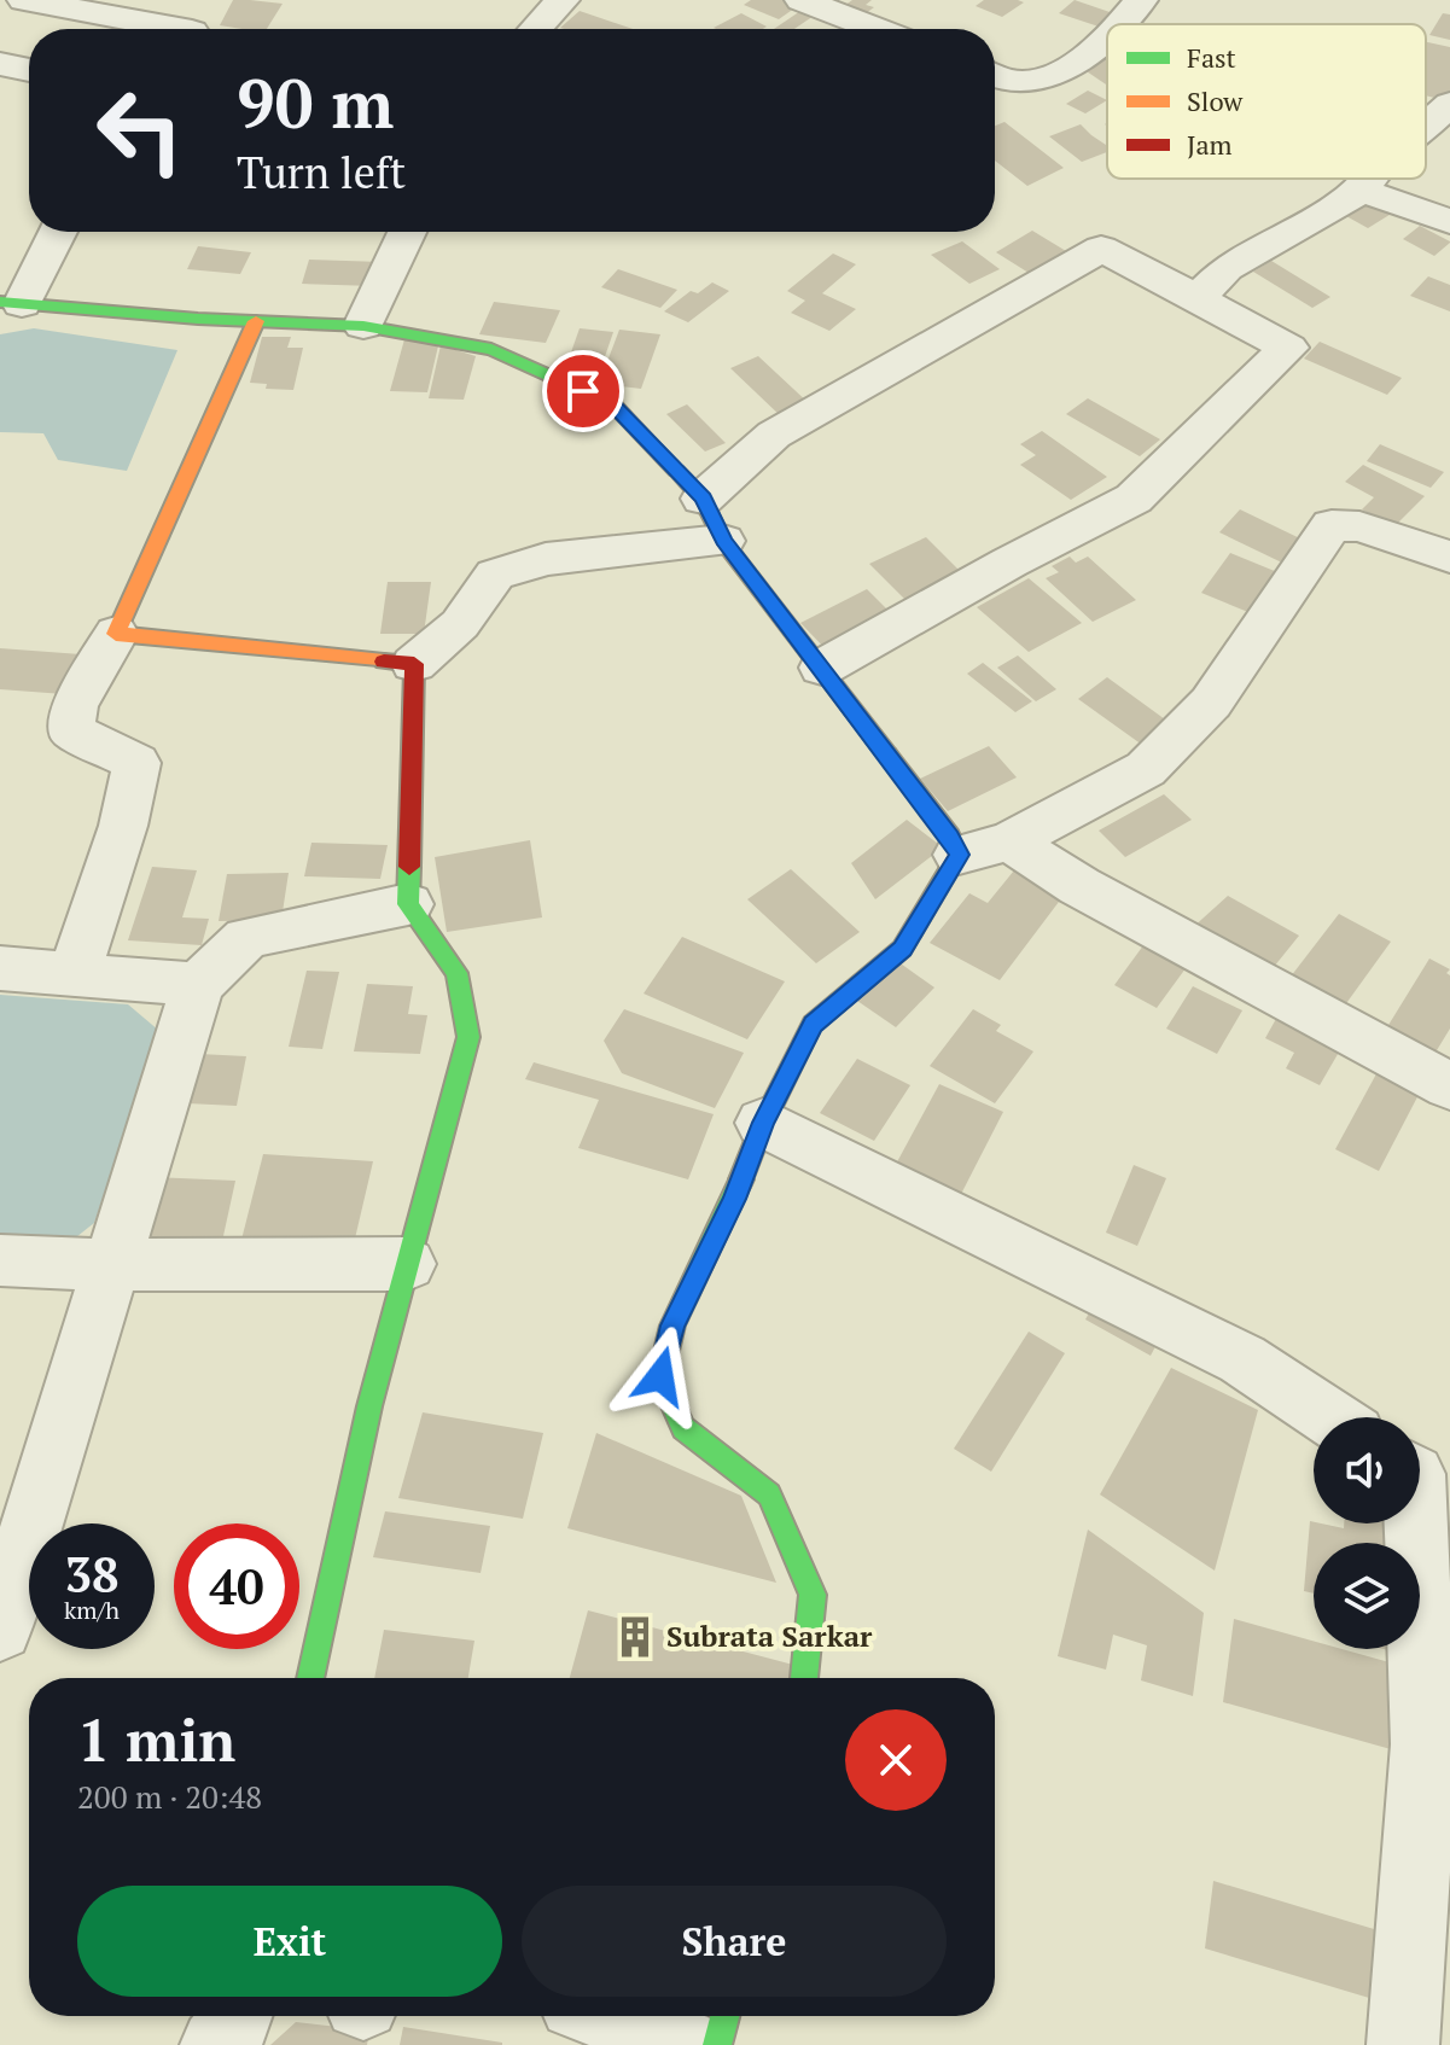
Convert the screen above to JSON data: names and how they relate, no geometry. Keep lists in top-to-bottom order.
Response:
{
  "places": {
    "building": ["Subrata Sarkar"]
  },
  "legend": ["Fast", "Slow", "Jam"],
  "page": {
    "turn": ["90 m", "Turn left"],
    "speed": "38 km/h",
    "limit": "40",
    "heading": ["1 min", "200 m · 20:48"],
    "buttons": ["Exit", "Share"]
  }
}
